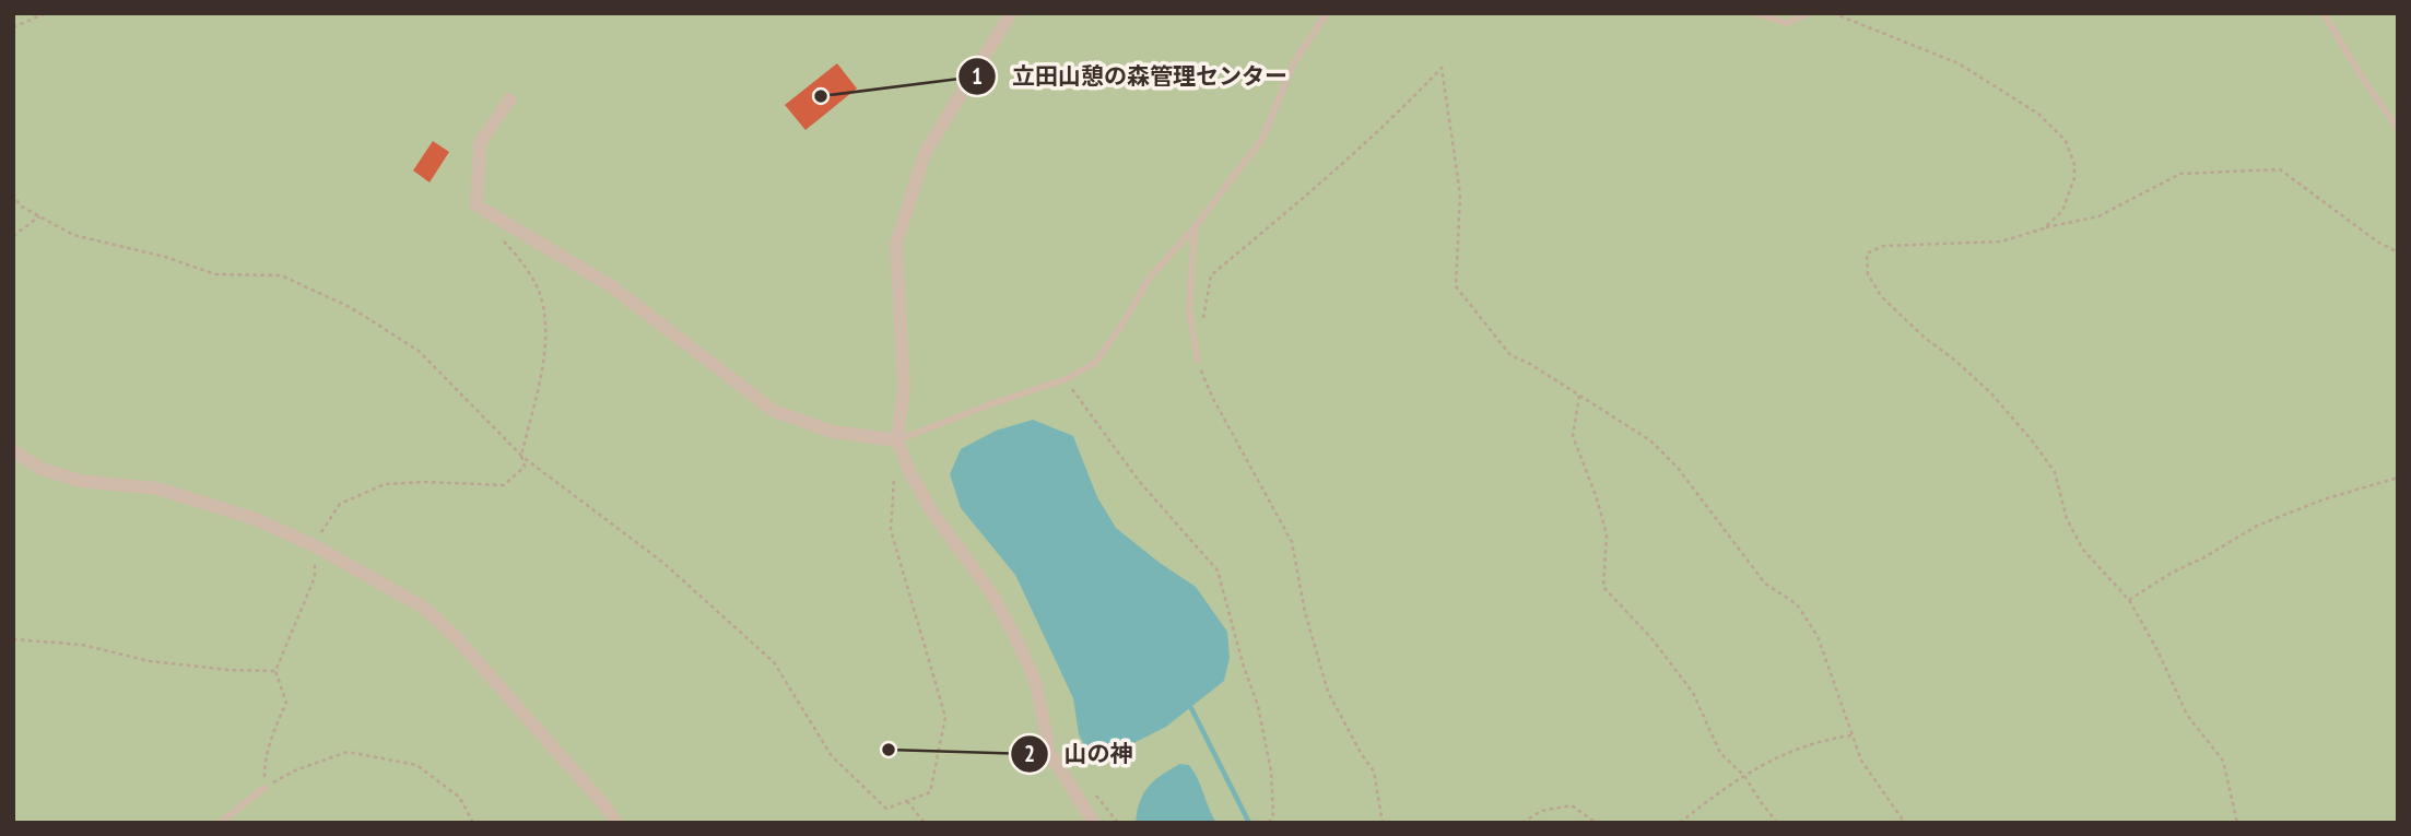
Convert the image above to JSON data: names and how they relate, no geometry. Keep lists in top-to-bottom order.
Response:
{
  "places": ["立田山憩の森管理センター", "山の神"]
}
